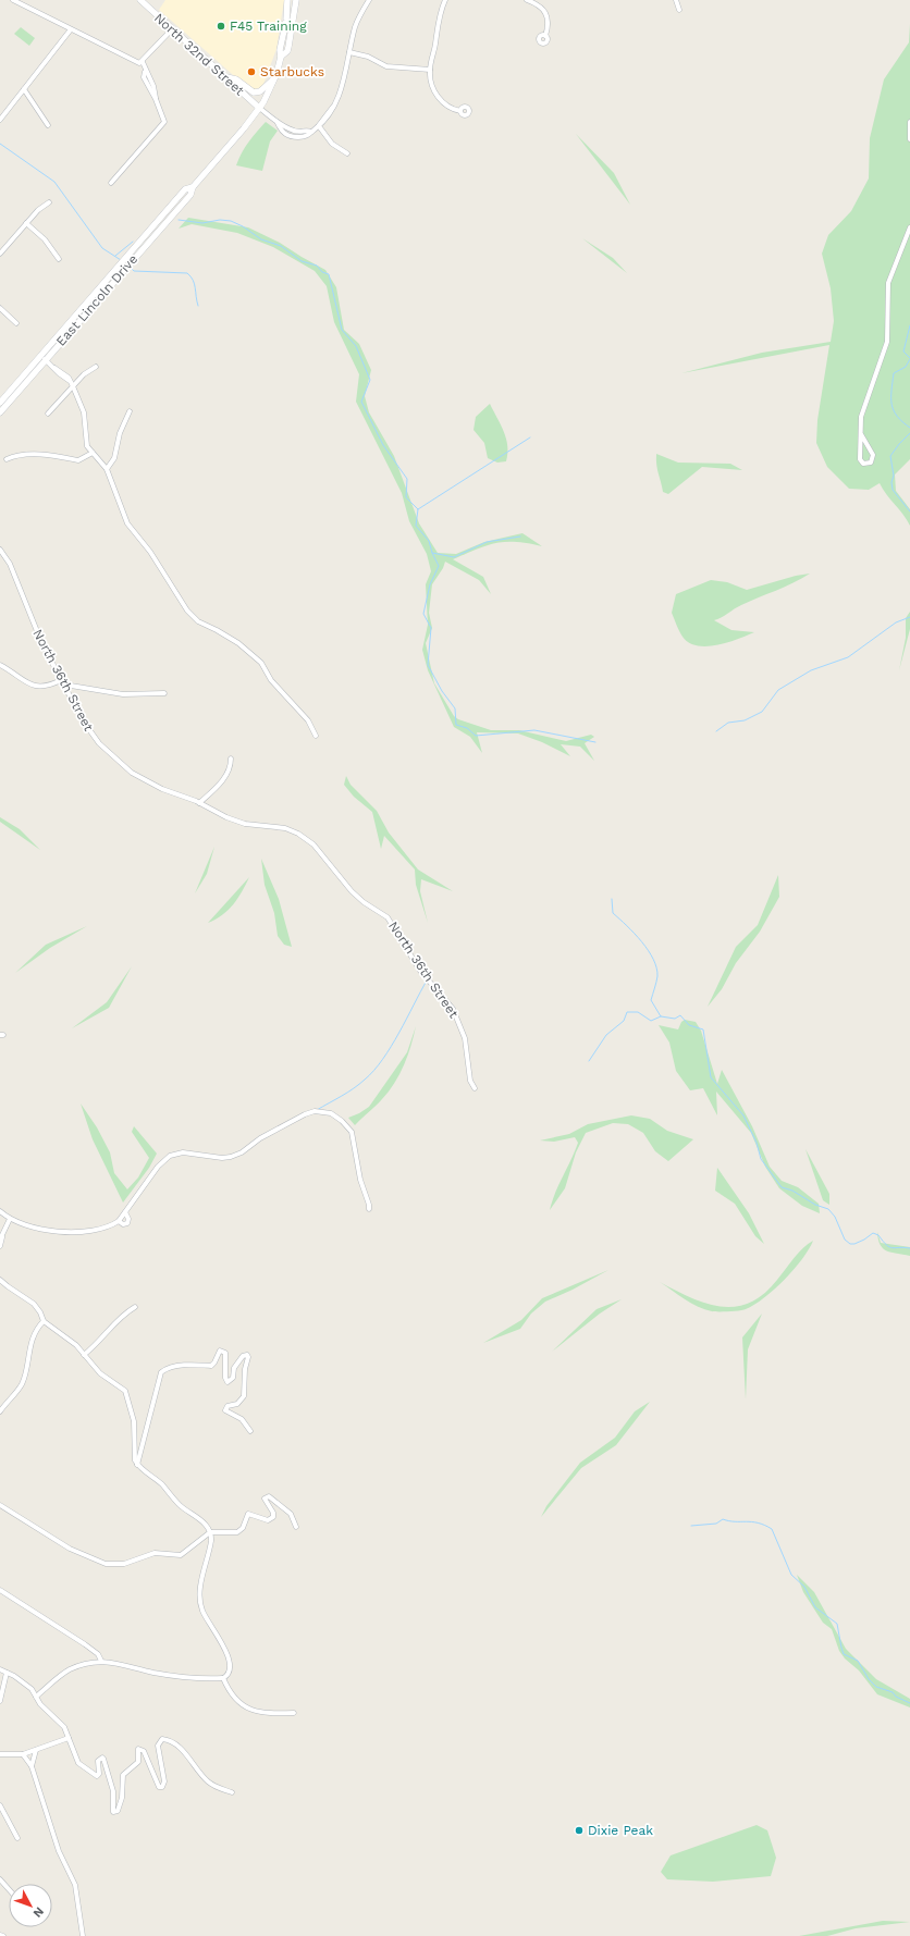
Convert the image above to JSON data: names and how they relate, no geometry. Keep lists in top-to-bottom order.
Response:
{
  "streets": {
    "main road": ["North 32nd Street", "East Lincoln Drive"],
    "street": ["North 36th Street"]
  },
  "crossings": [
    ["North 32nd Street", "East Lincoln Drive"]
  ],
  "places": ["F45 Training", "Starbucks", "Dixie Peak"],
  "north": "bottom right"
}
